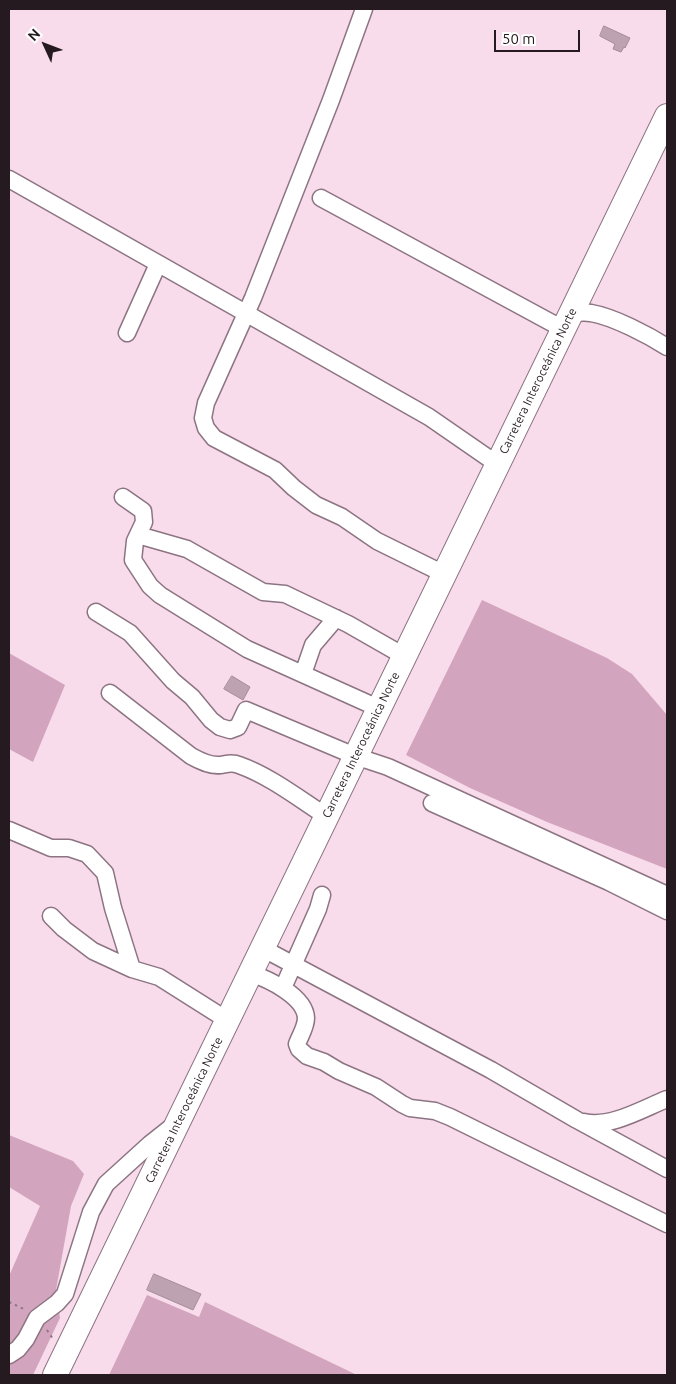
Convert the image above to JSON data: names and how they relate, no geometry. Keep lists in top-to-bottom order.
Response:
{
  "streets": {
    "highway": ["Carretera Interoceánica Norte"]
  },
  "scale_bar": "50 m",
  "north": "top left"
}
